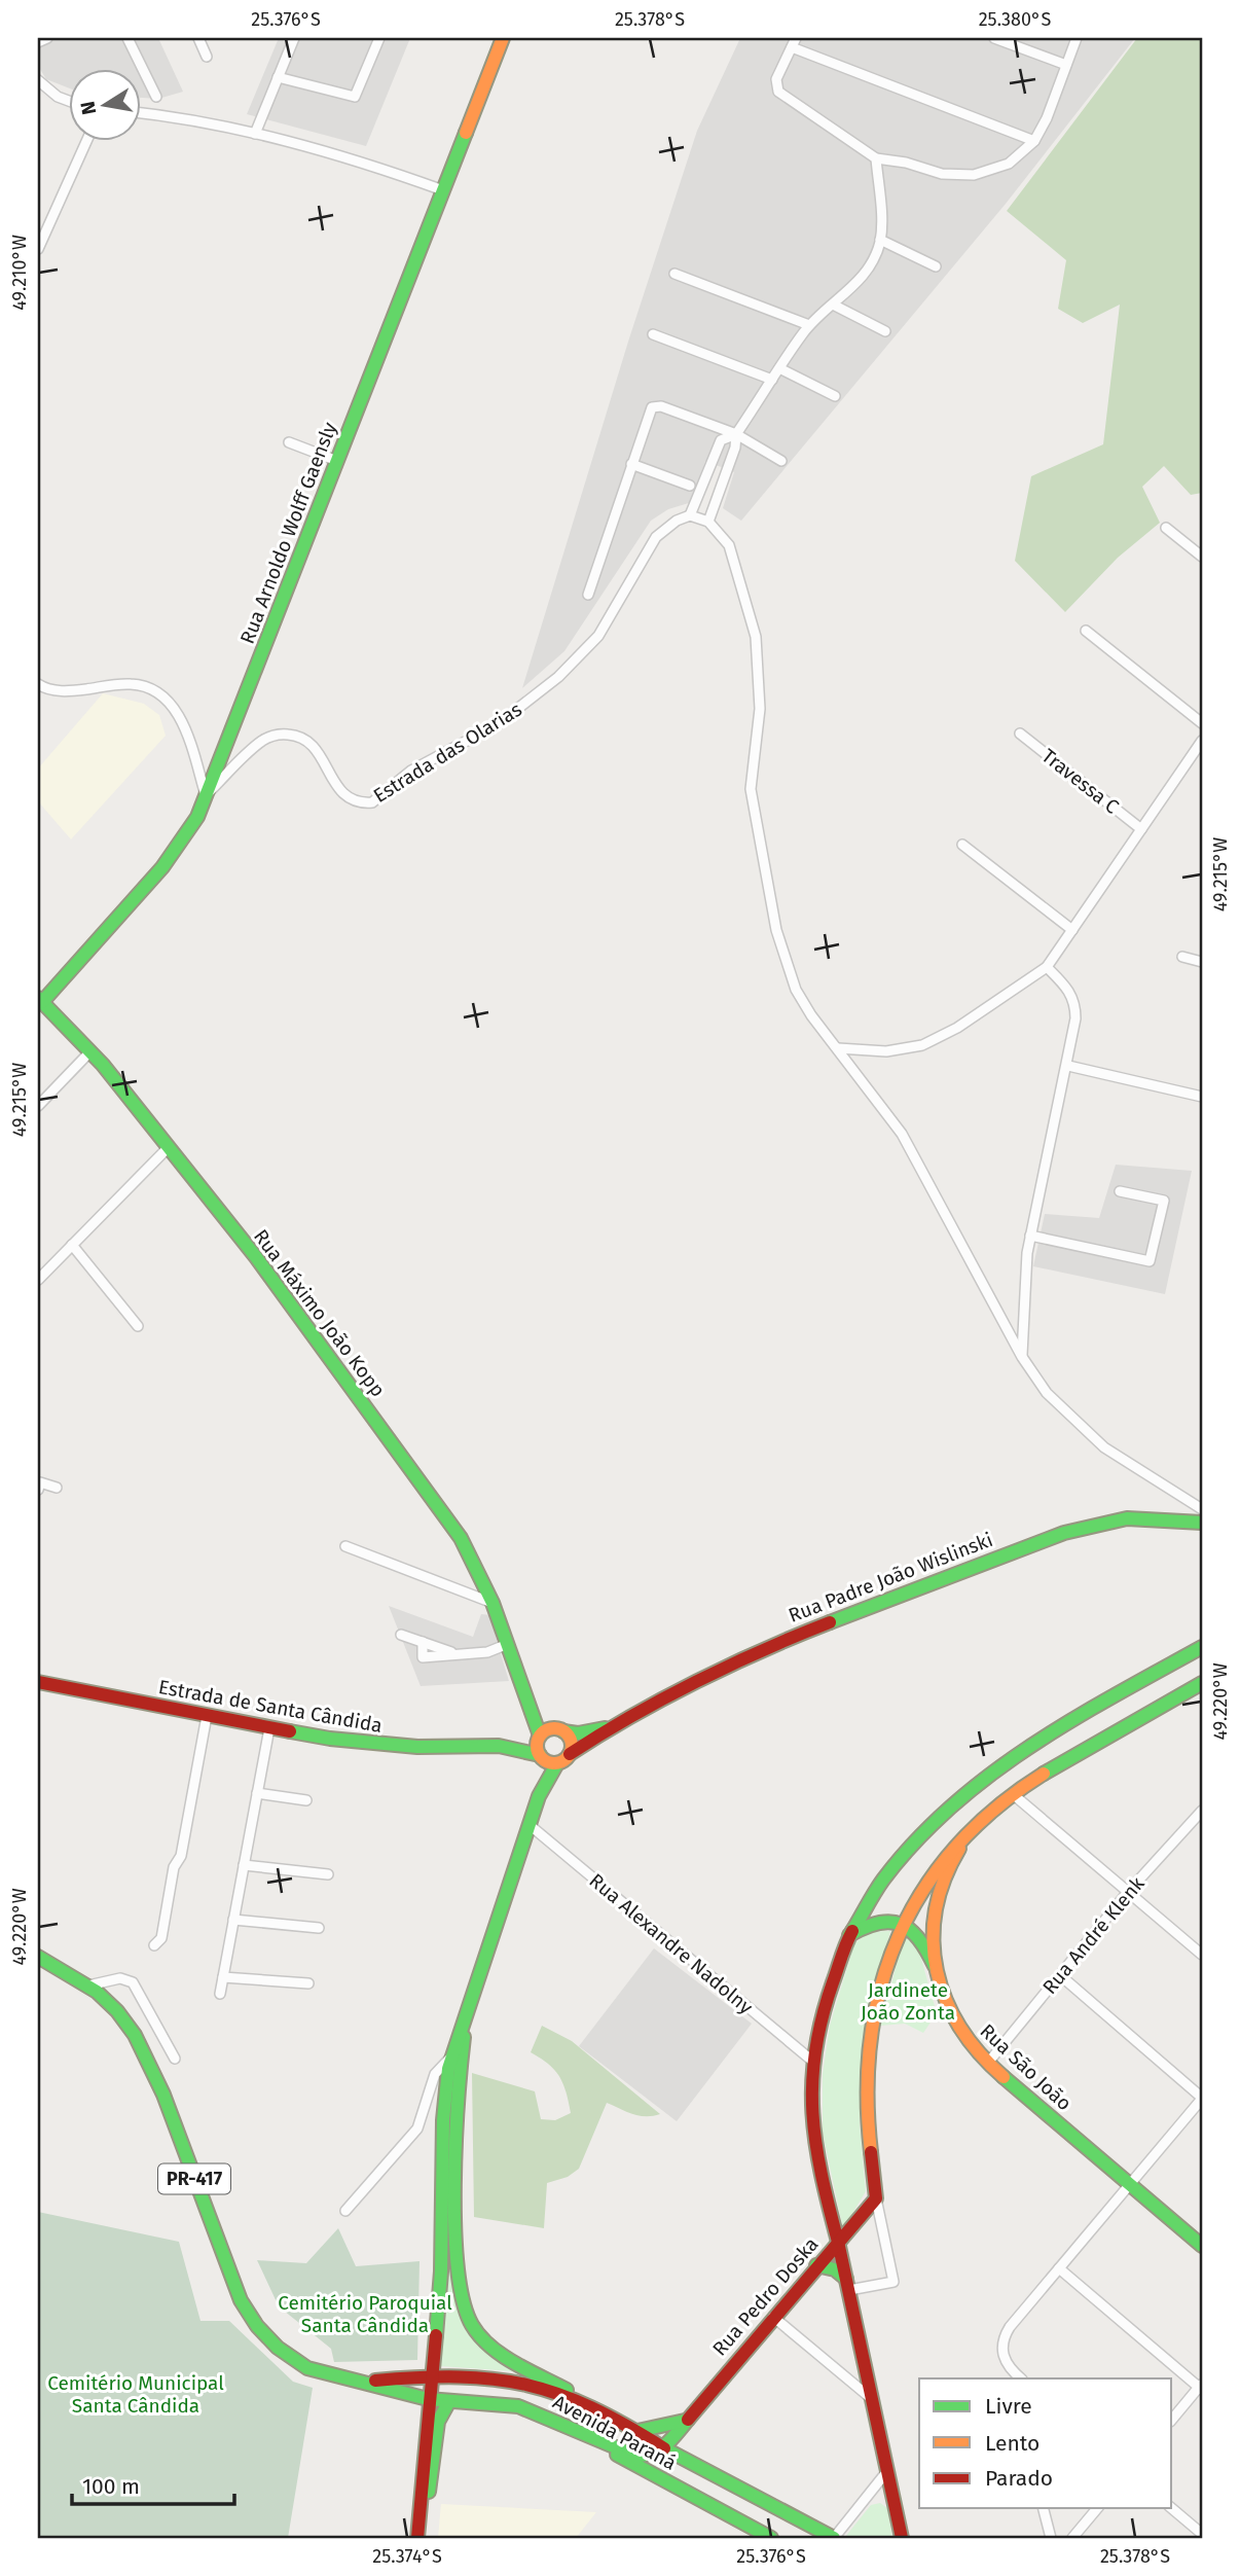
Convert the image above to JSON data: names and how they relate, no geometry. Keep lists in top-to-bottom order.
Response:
{
  "streets": {
    "main road": [
      "Rua Arnoldo Wolff Gaensly",
      "Rua Máximo João Kopp",
      "Rua Padre João Wislinski",
      "Estrada de Santa Cândida",
      "Rua São João",
      "PR-417",
      "Rua Pedro Doska",
      "Avenida Paraná"
    ],
    "street": [
      "Estrada das Olarias",
      "Travessa C",
      "Rua André Klenk",
      "Rua Alexandre Nadolny"
    ]
  },
  "crossings": [
    ["Rua Arnoldo Wolff Gaensly", "Estrada das Olarias"],
    ["Rua Arnoldo Wolff Gaensly", "Rua Máximo João Kopp"],
    ["Rua Máximo João Kopp", "Rua Padre João Wislinski"],
    ["Rua Máximo João Kopp", "Estrada de Santa Cândida"],
    ["Rua Padre João Wislinski", "Estrada de Santa Cândida"],
    ["Rua André Klenk", "Rua São João"],
    ["PR-417", "Avenida Paraná"],
    ["Rua Pedro Doska", "Avenida Paraná"]
  ],
  "parks": ["Jardinete João Zonta", "Cemitério Paroquial Santa Cândida", "Cemitério Municipal Santa Cândida"],
  "legend": ["Livre", "Lento", "Parado"],
  "scale_bar": "100 m",
  "north": "left",
  "coordinates": [
    "25.376°S",
    "25.378°S",
    "25.380°S",
    "49.210°W",
    "49.215°W",
    "49.220°W",
    "25.374°S"
  ]
}
